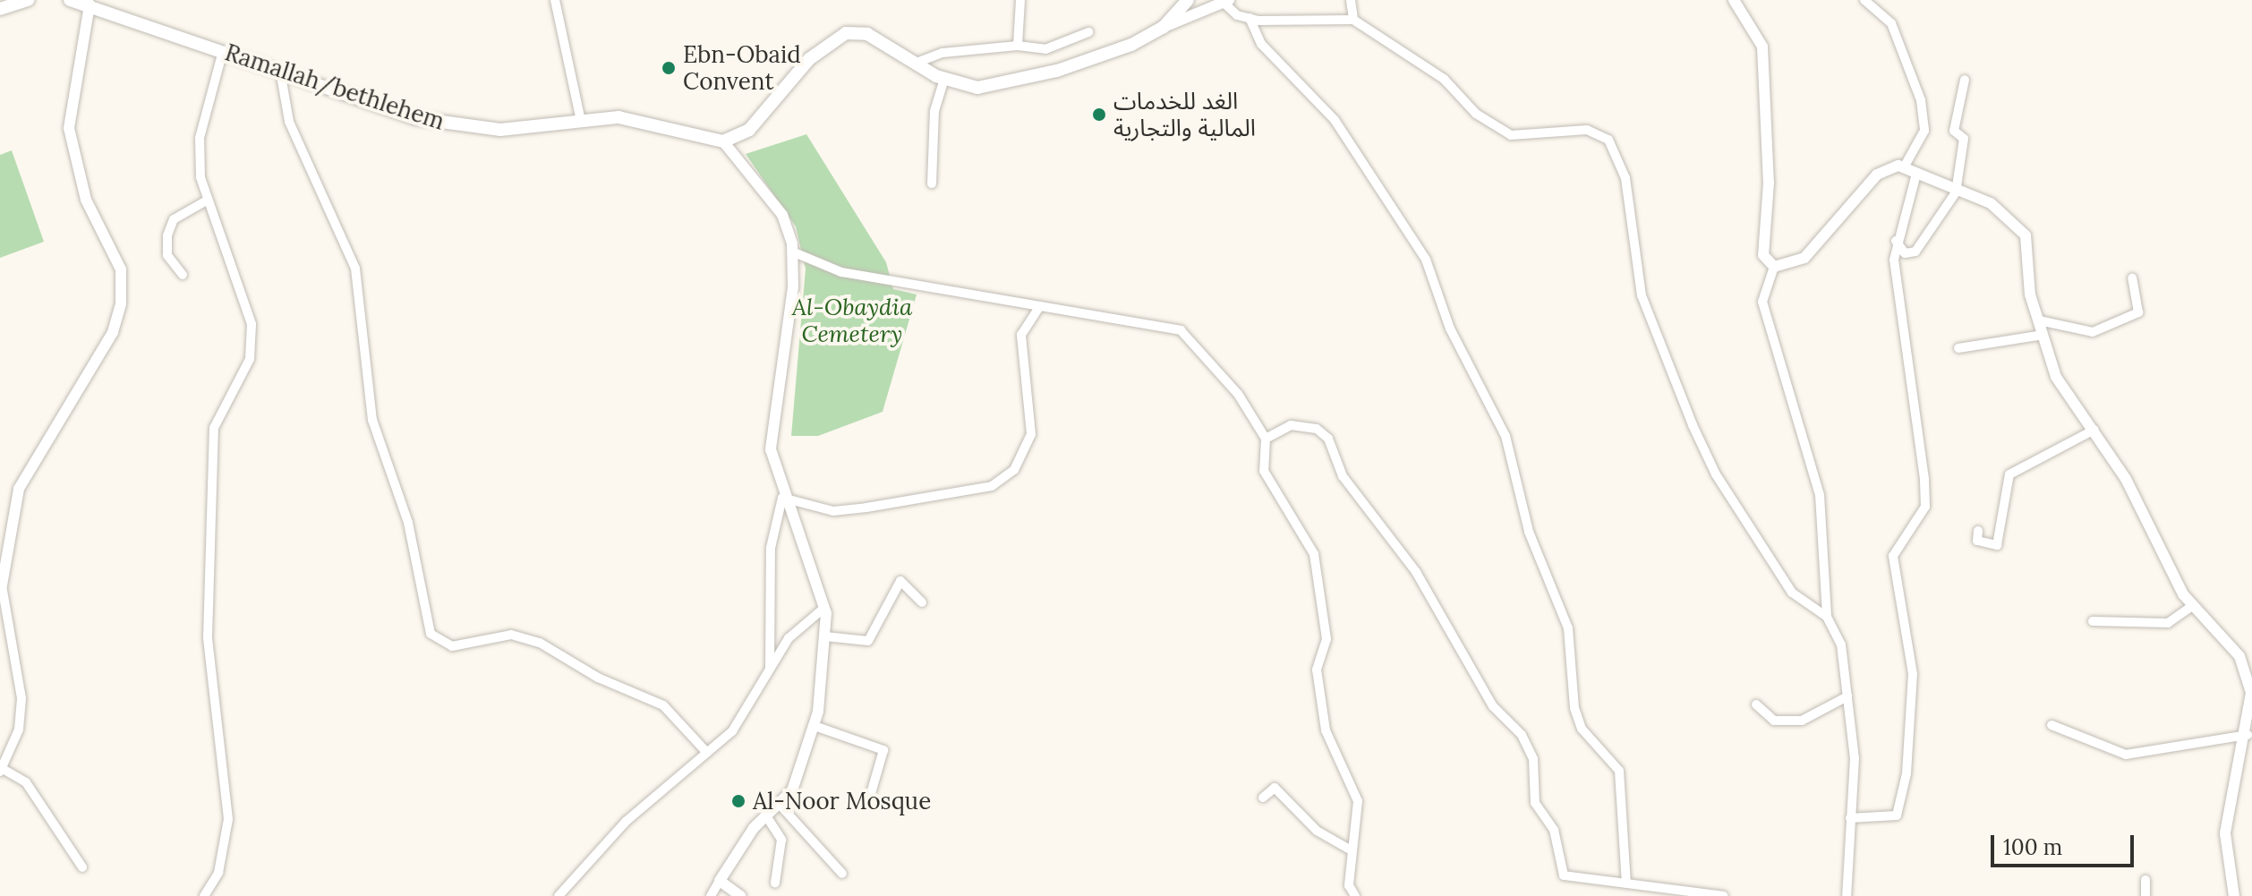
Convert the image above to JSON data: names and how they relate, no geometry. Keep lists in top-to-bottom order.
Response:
{
  "streets": {
    "main road": ["Ramallah/bethlehem"]
  },
  "parks": ["Al-Obaydia Cemetery"],
  "places": ["Ebn-Obaid Convent", "الغد للخدمات المالية والتجارية", "Al-Noor Mosque"],
  "scale_bar": "100 m"
}
